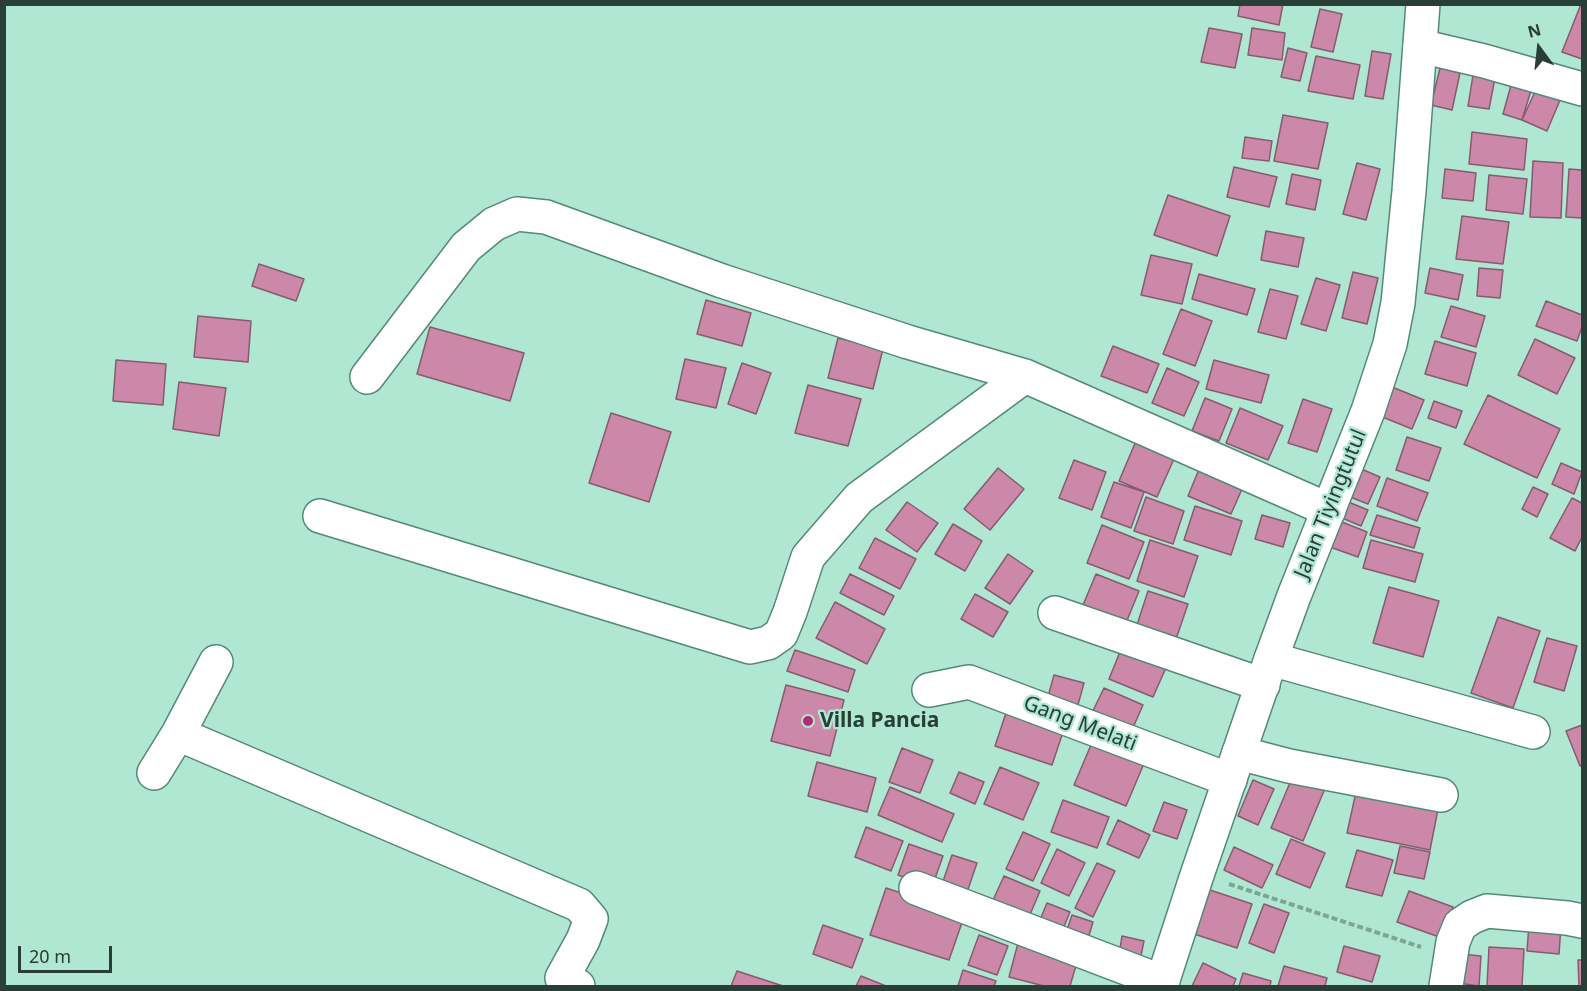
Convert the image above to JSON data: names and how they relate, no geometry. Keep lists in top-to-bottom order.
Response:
{
  "streets": {
    "street": ["Jalan Tiyingtutul", "Gang Melati"]
  },
  "crossings": [
    ["Jalan Tiyingtutul", "Gang Melati"]
  ],
  "places": ["Villa Pancia"],
  "scale_bar": "20 m",
  "north": "top"
}
